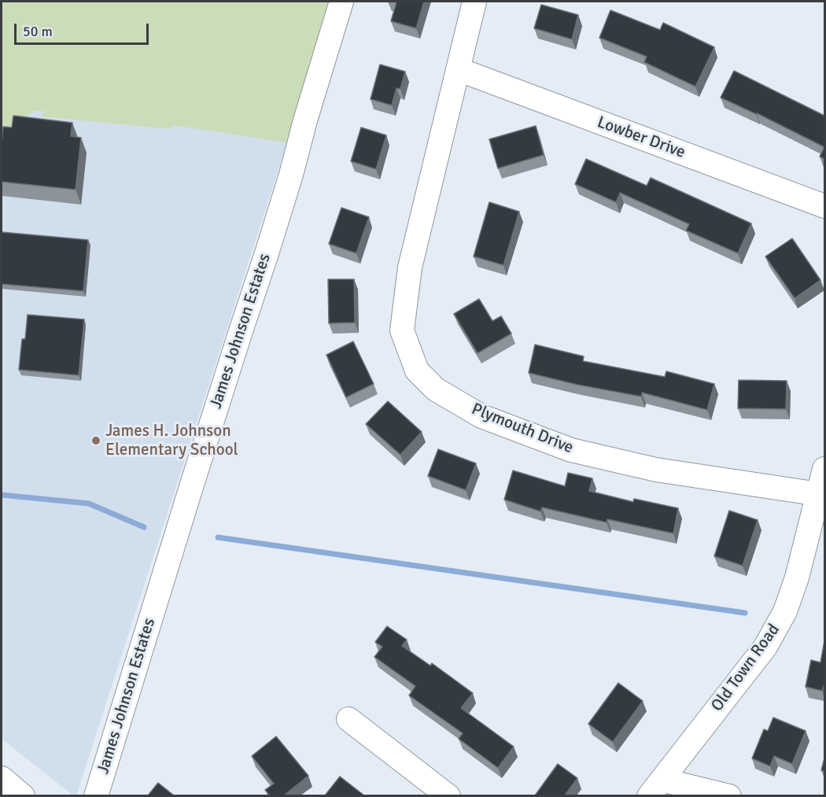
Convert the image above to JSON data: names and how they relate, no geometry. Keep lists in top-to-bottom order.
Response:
{
  "streets": {
    "street": [
      "Lowber Drive",
      "James Johnson Estates",
      "Plymouth Drive",
      "Old Town Road"
    ]
  },
  "crossings": [
    ["Lowber Drive", "Plymouth Drive"],
    ["Plymouth Drive", "Old Town Road"]
  ],
  "places": ["James H. Johnson Elementary School"],
  "scale_bar": "50 m"
}
